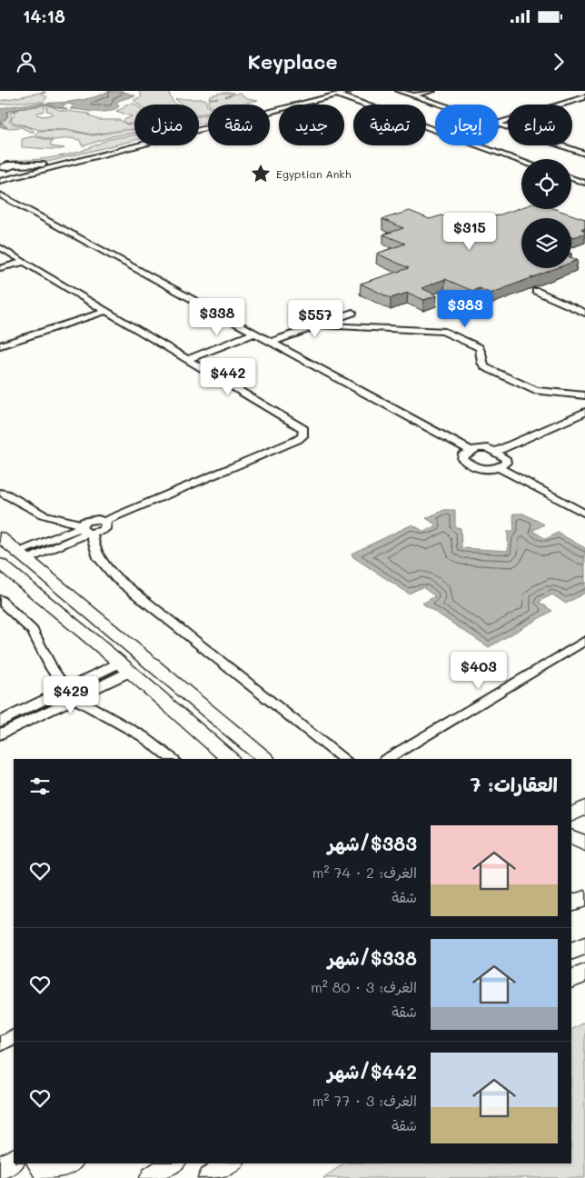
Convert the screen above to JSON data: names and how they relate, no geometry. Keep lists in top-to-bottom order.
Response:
{
  "places": {
    "place": ["Egyptian Ankh"]
  },
  "page": {
    "status": "14:18",
    "header": "Keyplace",
    "chip": [
      "شراء",
      "إيجار",
      "تصفية",
      "جديد",
      "شقة",
      "منزل"
    ],
    "price": [
      "$315",
      "$383",
      "$338",
      "$557",
      "$442",
      "$403",
      "$429"
    ],
    "heading": "العقارات: 7",
    "list": [
      {
        "name": "$383/شهر",
        "note": "الغرف: 2 · 74 m² · شقة"
      },
      {
        "name": "$338/شهر",
        "note": "الغرف: 3 · 80 m² · شقة"
      },
      {
        "name": "$442/شهر",
        "note": "الغرف: 3 · 77 m² · شقة"
      }
    ]
  }
}
